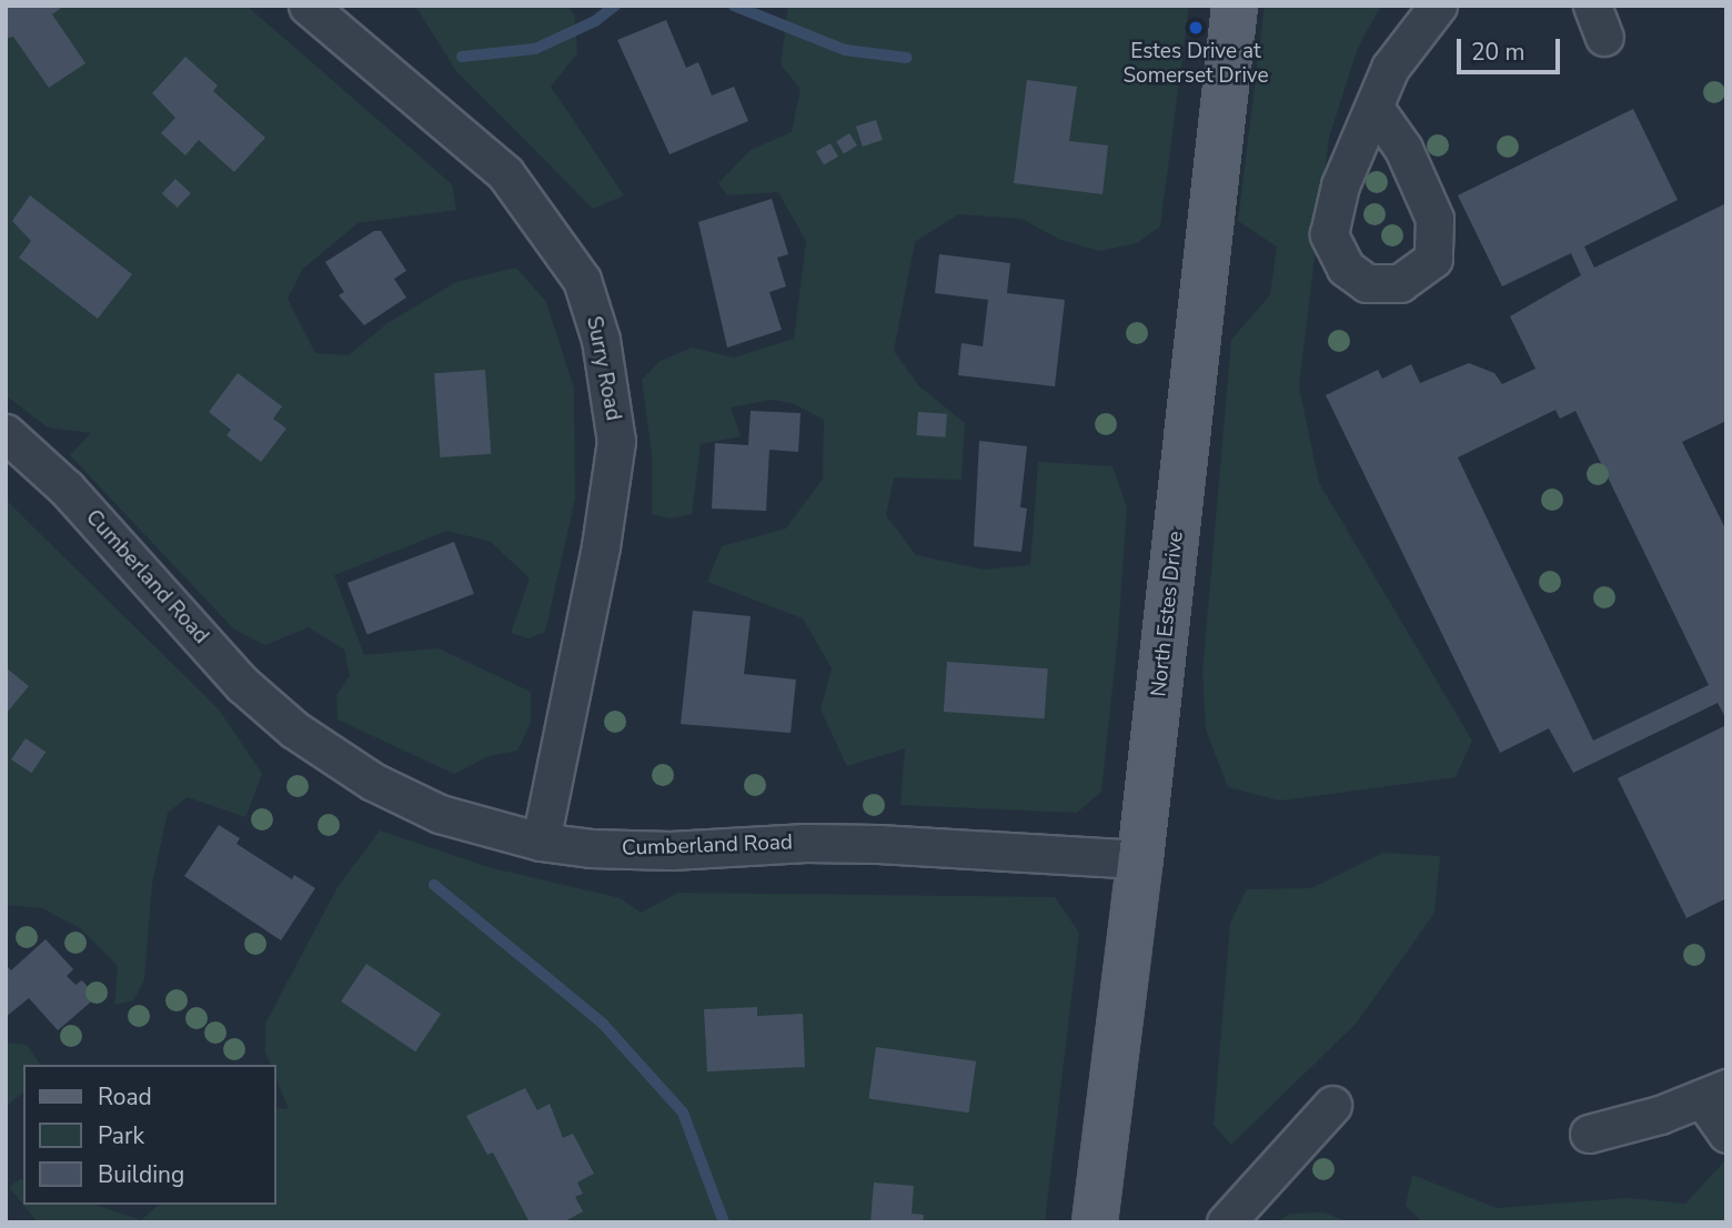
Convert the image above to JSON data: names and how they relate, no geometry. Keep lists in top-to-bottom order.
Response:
{
  "streets": {
    "main road": ["North Estes Drive"],
    "street": ["Surry Road", "Cumberland Road"]
  },
  "crossings": [
    ["Surry Road", "Cumberland Road"],
    ["Cumberland Road", "North Estes Drive"]
  ],
  "places": ["Estes Drive at Somerset Drive"],
  "legend": ["Road", "Park", "Building"],
  "scale_bar": "20 m"
}
